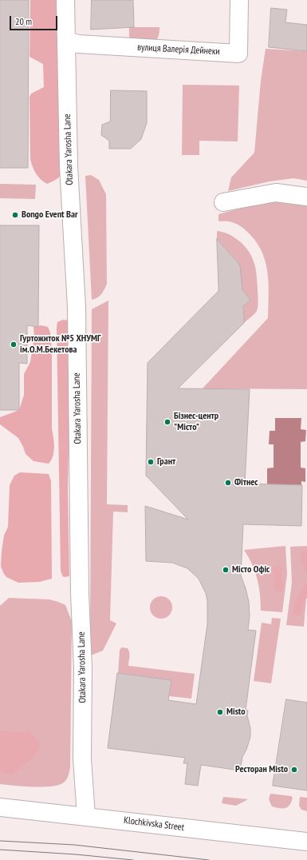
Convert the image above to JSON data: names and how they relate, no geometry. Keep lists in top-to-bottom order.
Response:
{
  "streets": {
    "street": ["вулиця Валерія Дейнеки", "Otakara Yarosha Lane", "Klochkivska Street"]
  },
  "crossings": [
    ["вулиця Валерія Дейнеки", "Otakara Yarosha Lane"],
    ["Otakara Yarosha Lane", "Klochkivska Street"]
  ],
  "places": [
    "Bongo Event Bar",
    "Гуртожиток №5 ХНУМГ ім.О.М.Бекетова",
    "Бізнес-центр \"Місто\"",
    "Грант",
    "Фітнес",
    "Місто Офіс",
    "Misto",
    "Ресторан Misto"
  ],
  "scale_bar": "20 m"
}
